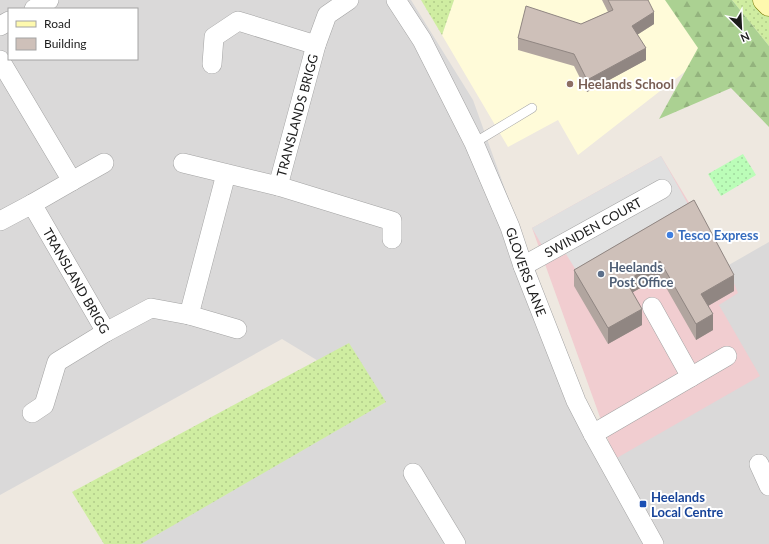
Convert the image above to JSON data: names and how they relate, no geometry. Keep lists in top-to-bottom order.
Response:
{
  "streets": {
    "street": [
      "TRANSLANDS BRIGG",
      "SWINDEN COURT",
      "GLOVERS LANE",
      "TRANSLAND BRIGG"
    ]
  },
  "crossings": [
    ["SWINDEN COURT", "GLOVERS LANE"]
  ],
  "places": {
    "other": ["Heelands School", "Tesco Express", "Heelands Post Office"],
    "transit": ["Heelands Local Centre"]
  },
  "legend": ["Road", "Building"],
  "north": "bottom right"
}
